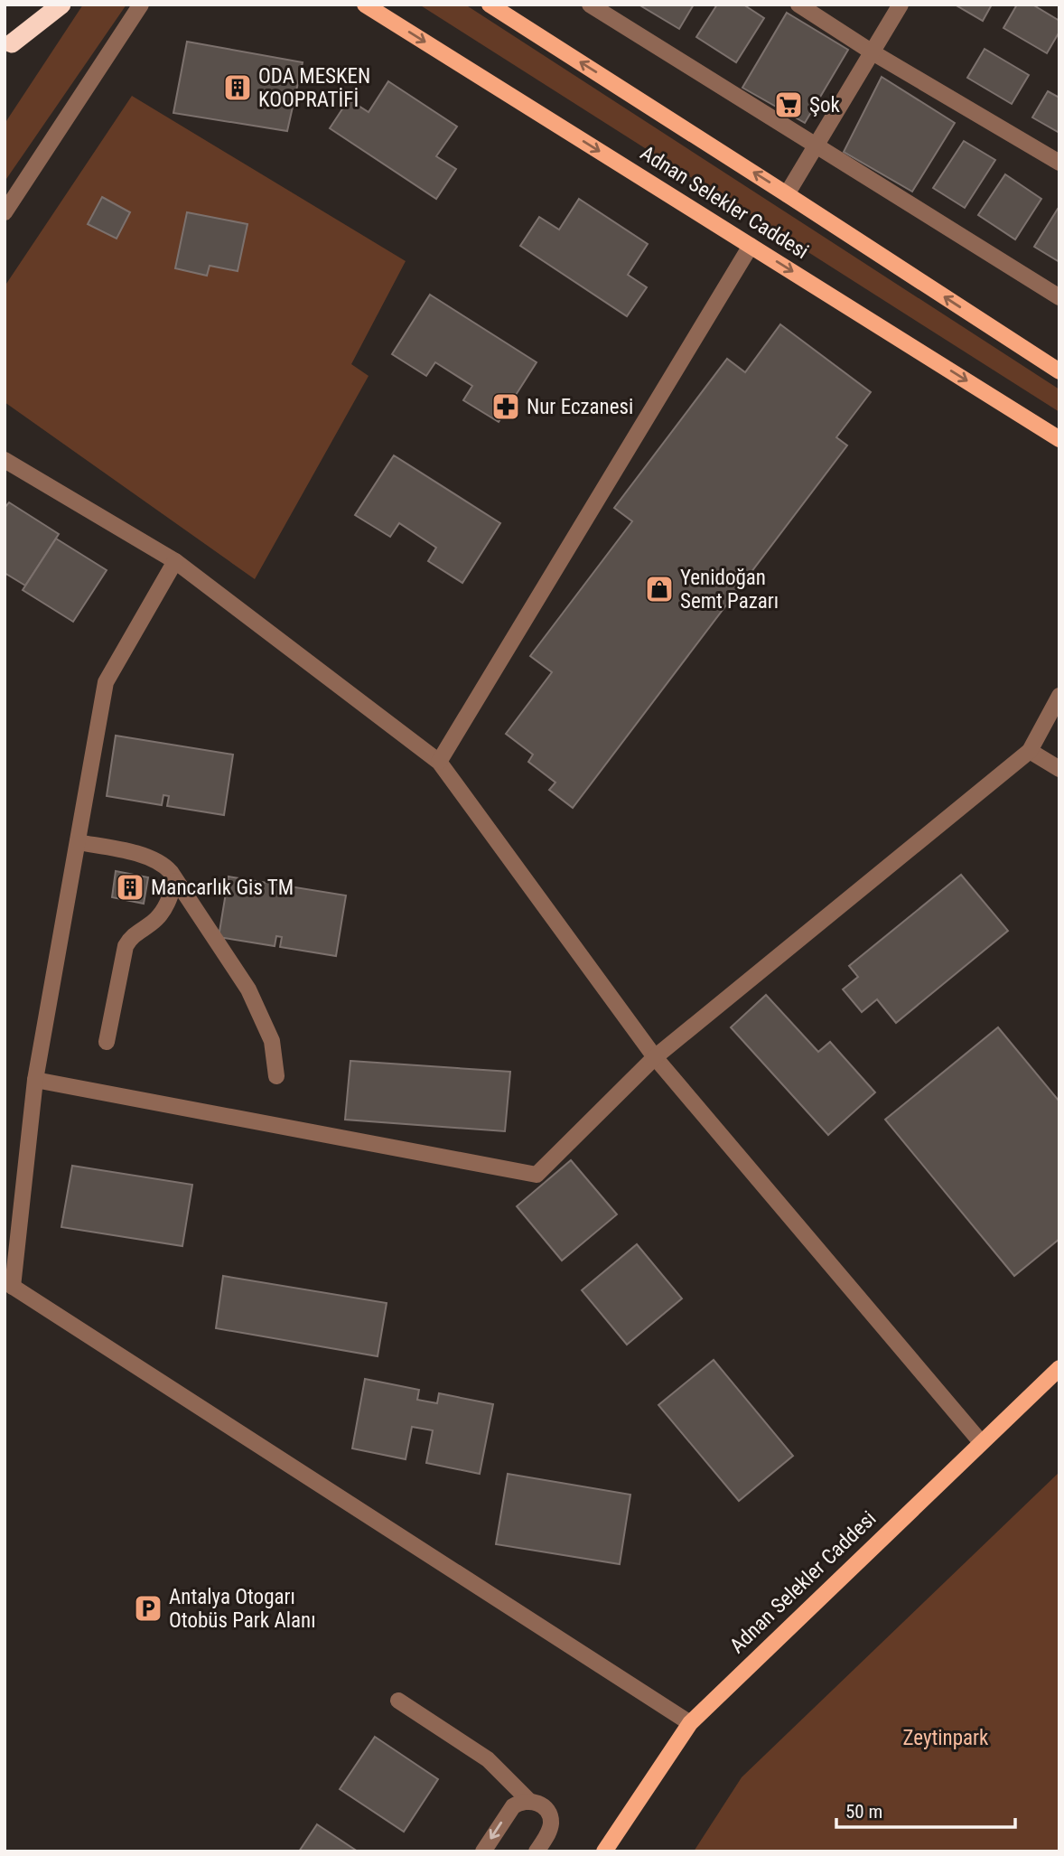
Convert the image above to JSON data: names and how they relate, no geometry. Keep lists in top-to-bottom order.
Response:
{
  "streets": {
    "main road": ["Adnan Selekler Caddesi"]
  },
  "parks": ["Zeytinpark"],
  "places": {
    "building": ["ODA MESKEN KOOPRATİFİ", "Mancarlık Gis TM"],
    "supermarket": ["Şok"],
    "pharmacy": ["Nur Eczanesi"],
    "shop": ["Yenidoğan Semt Pazarı"],
    "parking": ["Antalya Otogarı Otobüs Park Alanı"]
  },
  "scale_bar": "50 m"
}
